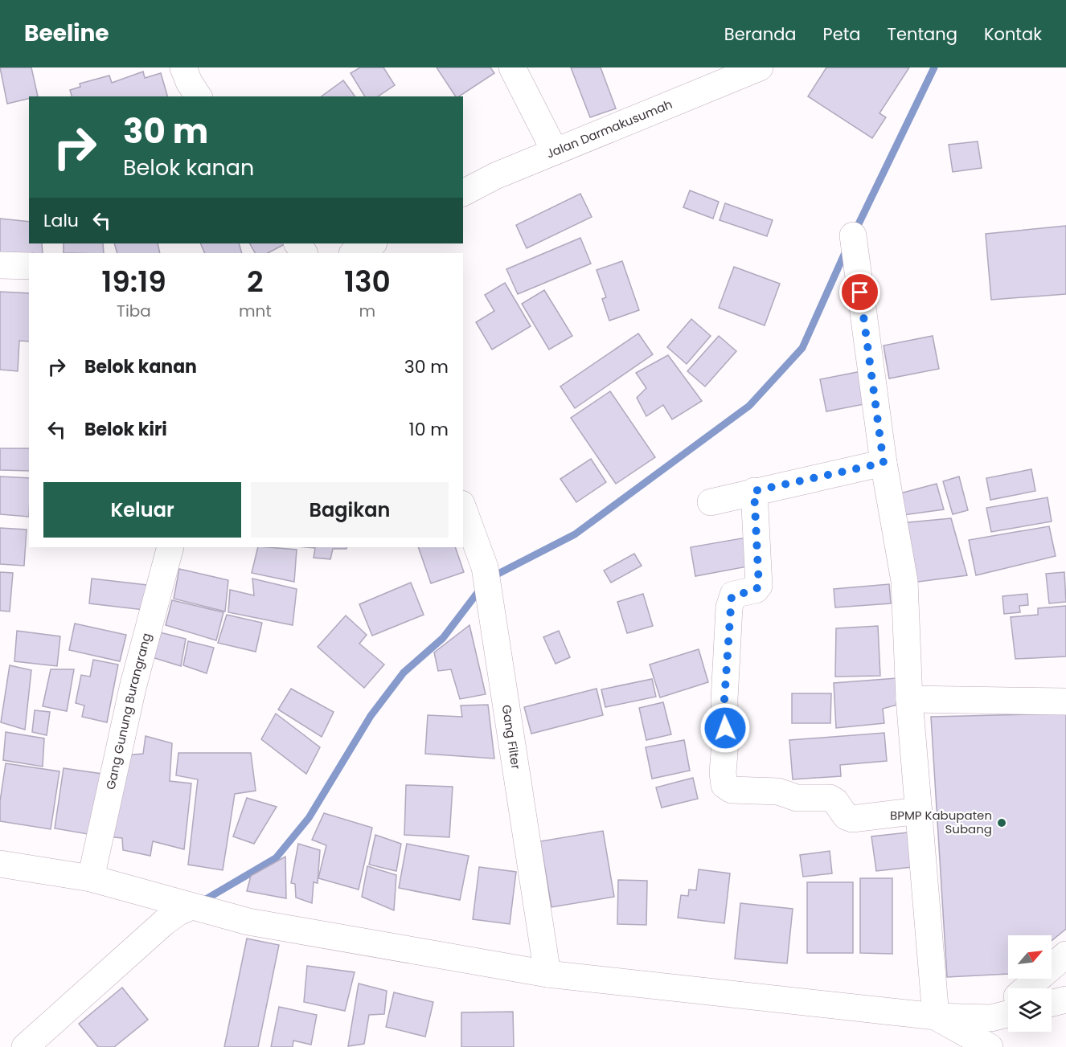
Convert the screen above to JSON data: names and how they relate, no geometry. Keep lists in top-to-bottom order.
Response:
{
  "streets": {
    "street": ["Jalan Darmakusumah", "Gang Gunung Burangrang", "Gang Filter"]
  },
  "places": ["BPMP Kabupaten Subang"],
  "north": "top right",
  "page": {
    "header": "Beeline",
    "nav": [
      "Beranda",
      "Peta",
      "Tentang",
      "Kontak"
    ],
    "turn": ["30 m", "Belok kanan"],
    "then": "Lalu",
    "eta": [
      "19:19",
      "Tiba",
      "2",
      "mnt",
      "130",
      "m"
    ],
    "list": [
      {
        "name": "Belok kanan",
        "value": "30 m"
      },
      {
        "name": "Belok kiri",
        "value": "10 m"
      }
    ],
    "buttons": ["Keluar", "Bagikan"]
  }
}
